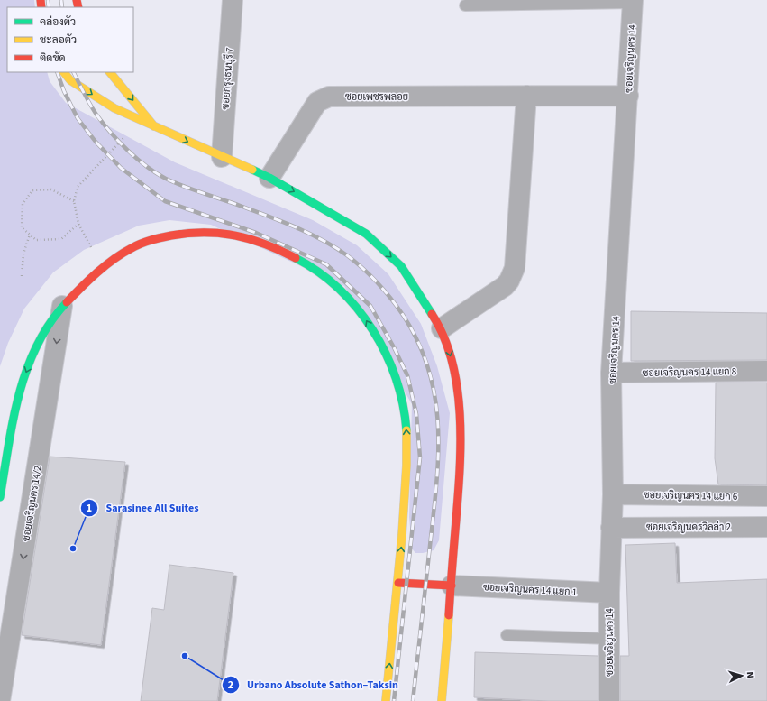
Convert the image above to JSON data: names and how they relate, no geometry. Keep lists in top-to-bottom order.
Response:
{
  "streets": {
    "street": [
      "ซอยเจริญนคร 14",
      "ซอยกรุงธนบุรี 7",
      "ซอยเพชรพลอย",
      "ซอยเจริญนคร 14 แยก 8",
      "ซอยเจริญนคร 14 แยก 6",
      "ซอยเจริญนคร 14/2",
      "ซอยเจริญนครวิลล่า 2",
      "ซอยเจริญนคร 14 แยก 1"
    ]
  },
  "crossings": [
    ["ซอยเจริญนคร 14", "ซอยเพชรพลอย"],
    ["ซอยเจริญนคร 14", "ซอยเจริญนคร 14 แยก 8"],
    ["ซอยเจริญนคร 14", "ซอยเจริญนคร 14 แยก 6"],
    ["ซอยเจริญนคร 14", "ซอยเจริญนครวิลล่า 2"],
    ["ซอยเจริญนคร 14", "ซอยเจริญนคร 14 แยก 1"]
  ],
  "one_way": ["ซอยเจริญนคร 14/2"],
  "places": ["Sarasinee All Suites", "Urbano Absolute Sathon–Taksin"],
  "legend": ["คล่องตัว", "ชะลอตัว", "ติดขัด"],
  "north": "right"
}
